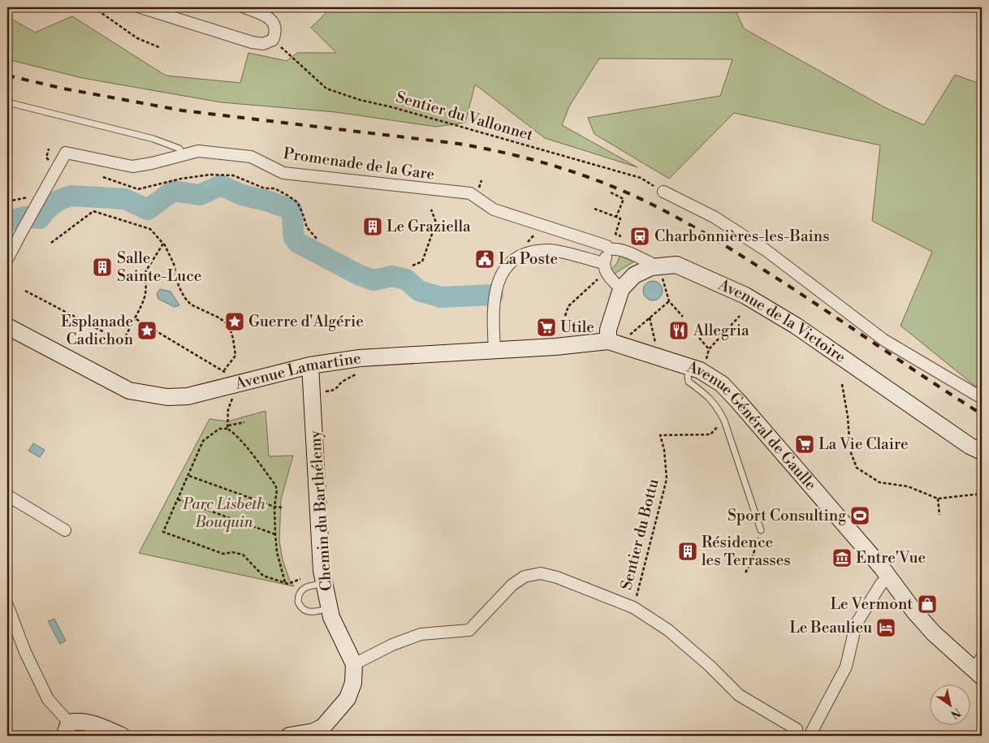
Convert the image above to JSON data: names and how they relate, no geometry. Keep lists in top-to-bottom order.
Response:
{
  "streets": {
    "street": [
      "Promenade de la Gare",
      "Avenue de la Victoire",
      "Avenue Lamartine",
      "Avenue Général de Gaulle",
      "Chemin du Barthélemy"
    ],
    "path": ["Sentier du Vallonnet", "Sentier du Bottu"]
  },
  "crossings": [
    ["Promenade de la Gare", "Avenue de la Victoire"],
    ["Avenue Lamartine", "Avenue Général de Gaulle"],
    ["Avenue Lamartine", "Chemin du Barthélemy"]
  ],
  "parks": ["Parc Lisbeth Bouquin"],
  "places": {
    "building": ["Le Graziella", "Salle Sainte-Luce", "Résidence les Terrasses"],
    "station": ["Charbonnières-les-Bains"],
    "public building": ["La Poste"],
    "place": ["Guerre d'Algérie", "Esplanade Cadichon"],
    "supermarket": ["Utile", "La Vie Claire"],
    "restaurant": ["Allegria"],
    "sports": ["Sport Consulting"],
    "museum": ["Entre'Vue"],
    "shop": ["Le Vermont"],
    "hotel": ["Le Beaulieu"]
  },
  "north": "bottom right"
}
